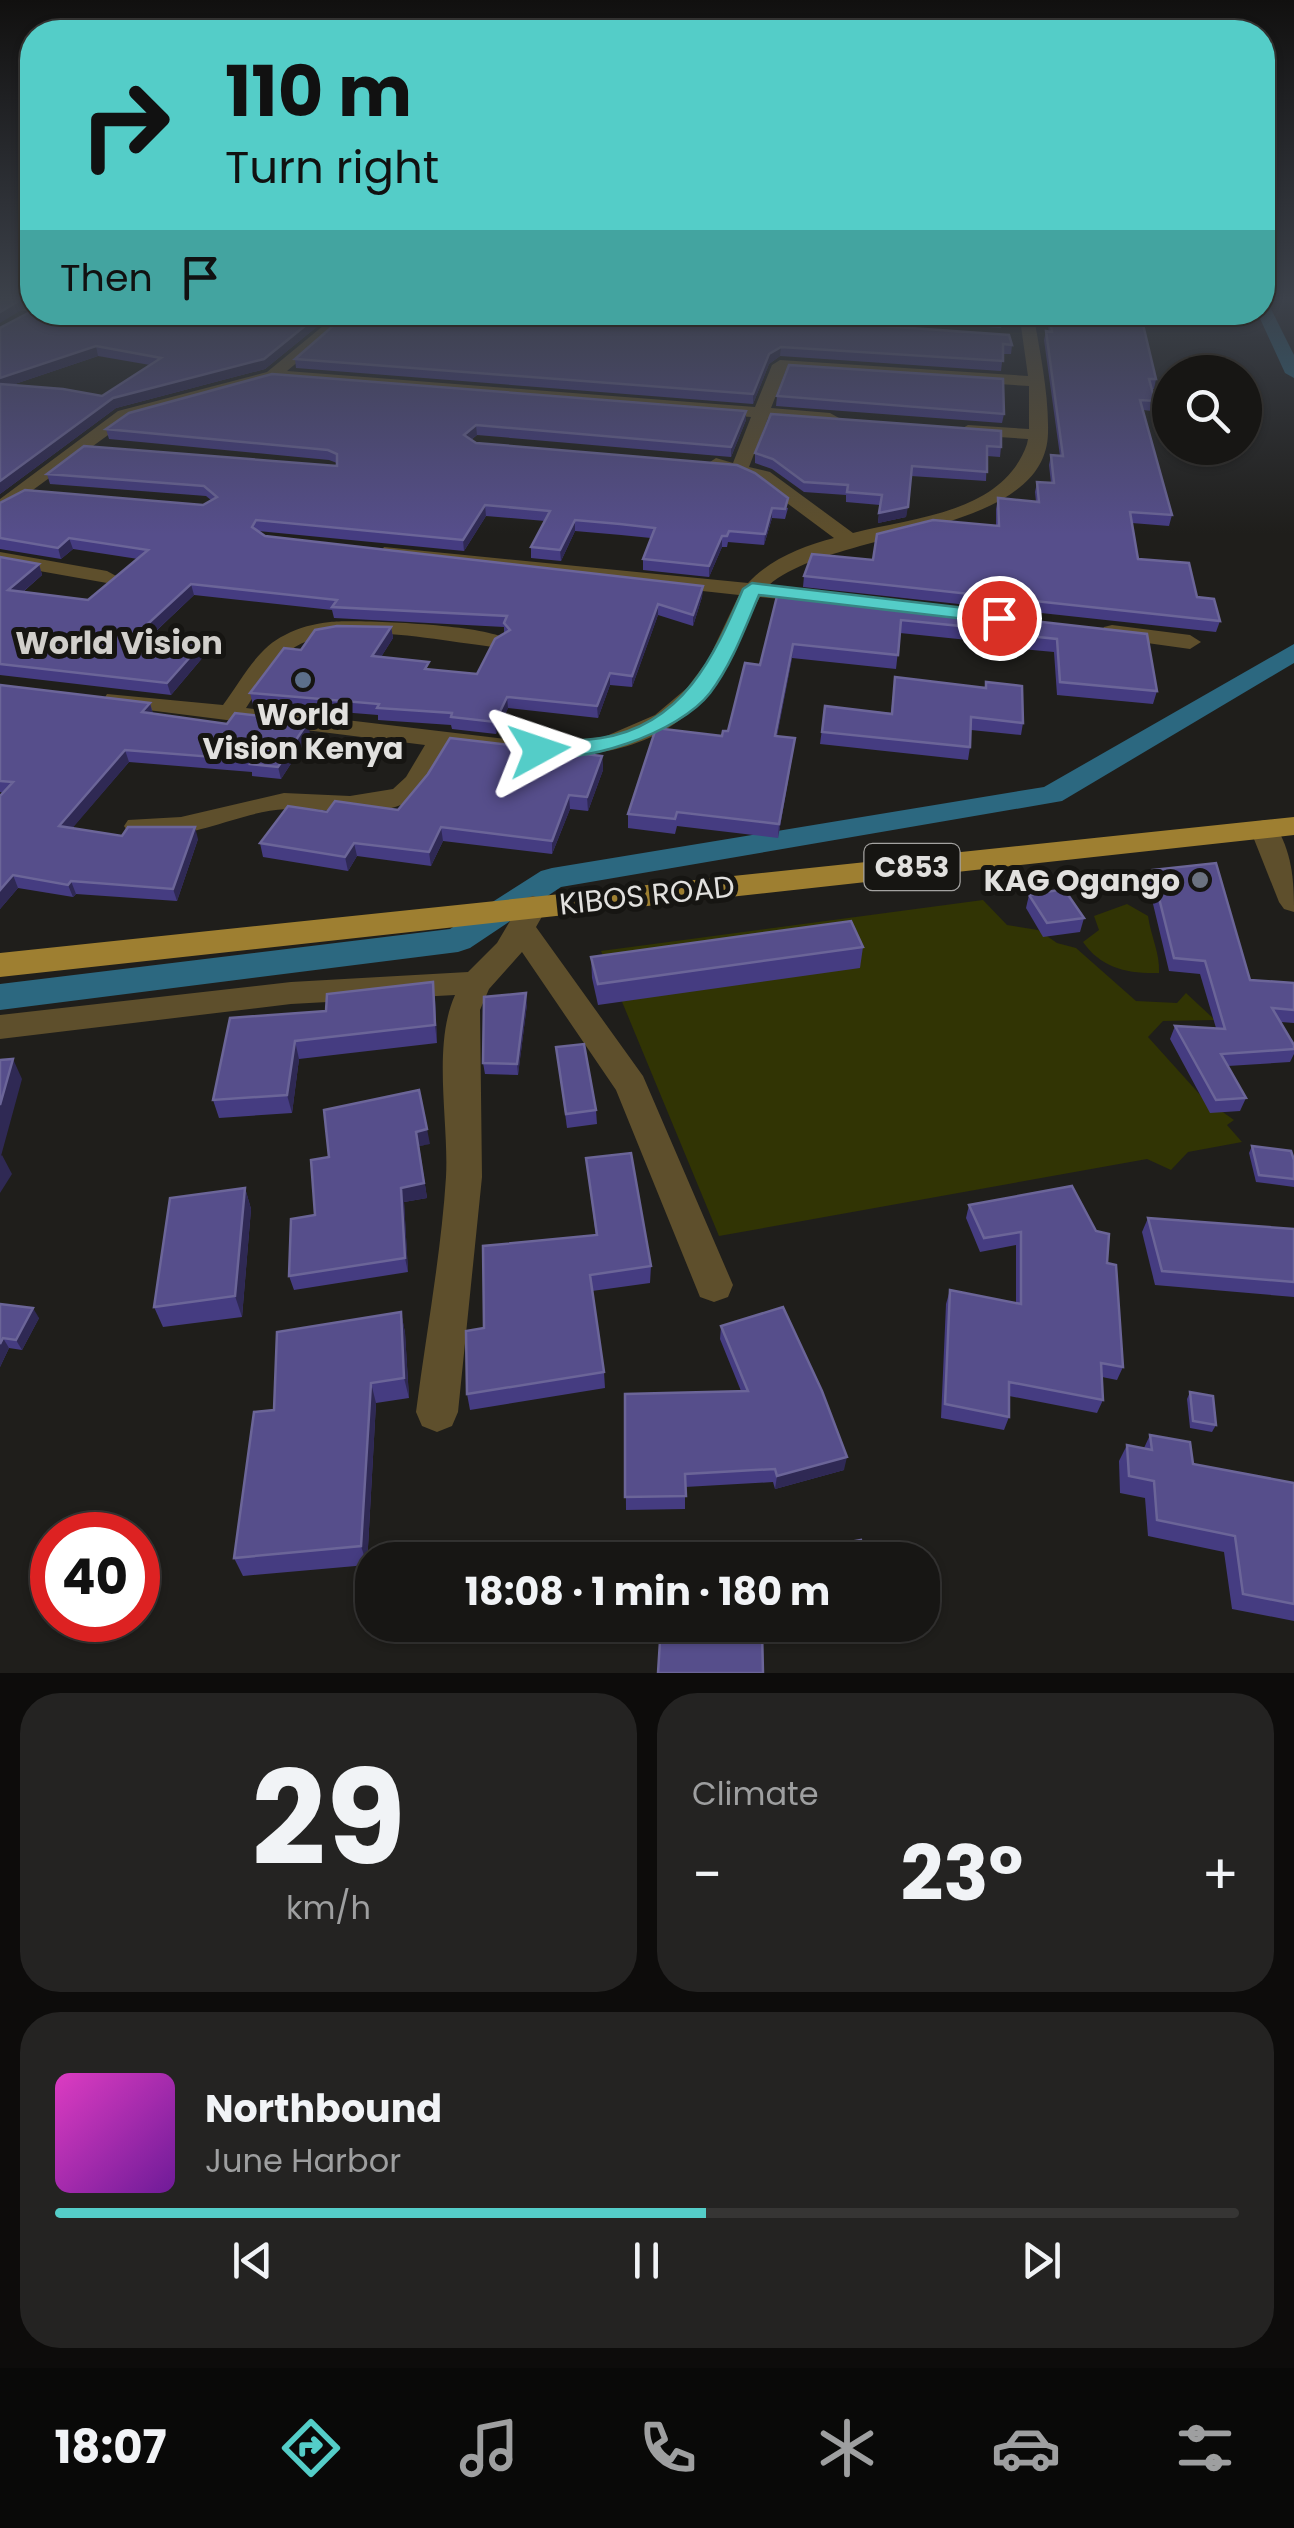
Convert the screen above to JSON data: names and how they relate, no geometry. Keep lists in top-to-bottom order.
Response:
{
  "streets": {
    "main road": ["C853", "KIBOS ROAD"]
  },
  "districts": ["World Vision"],
  "places": ["World Vision Kenya", "KAG Ogango"],
  "page": {
    "turn": ["110 m", "Turn right"],
    "then": "Then",
    "limit": "40",
    "trip": "18:08 · 1 min · 180 m",
    "tile": [
      ["29", "km/h"],
      "Climate"
    ],
    "heat": ["−", "23°", "+"],
    "song": ["Northbound", "June Harbor"],
    "tabs": "18:07"
  }
}
